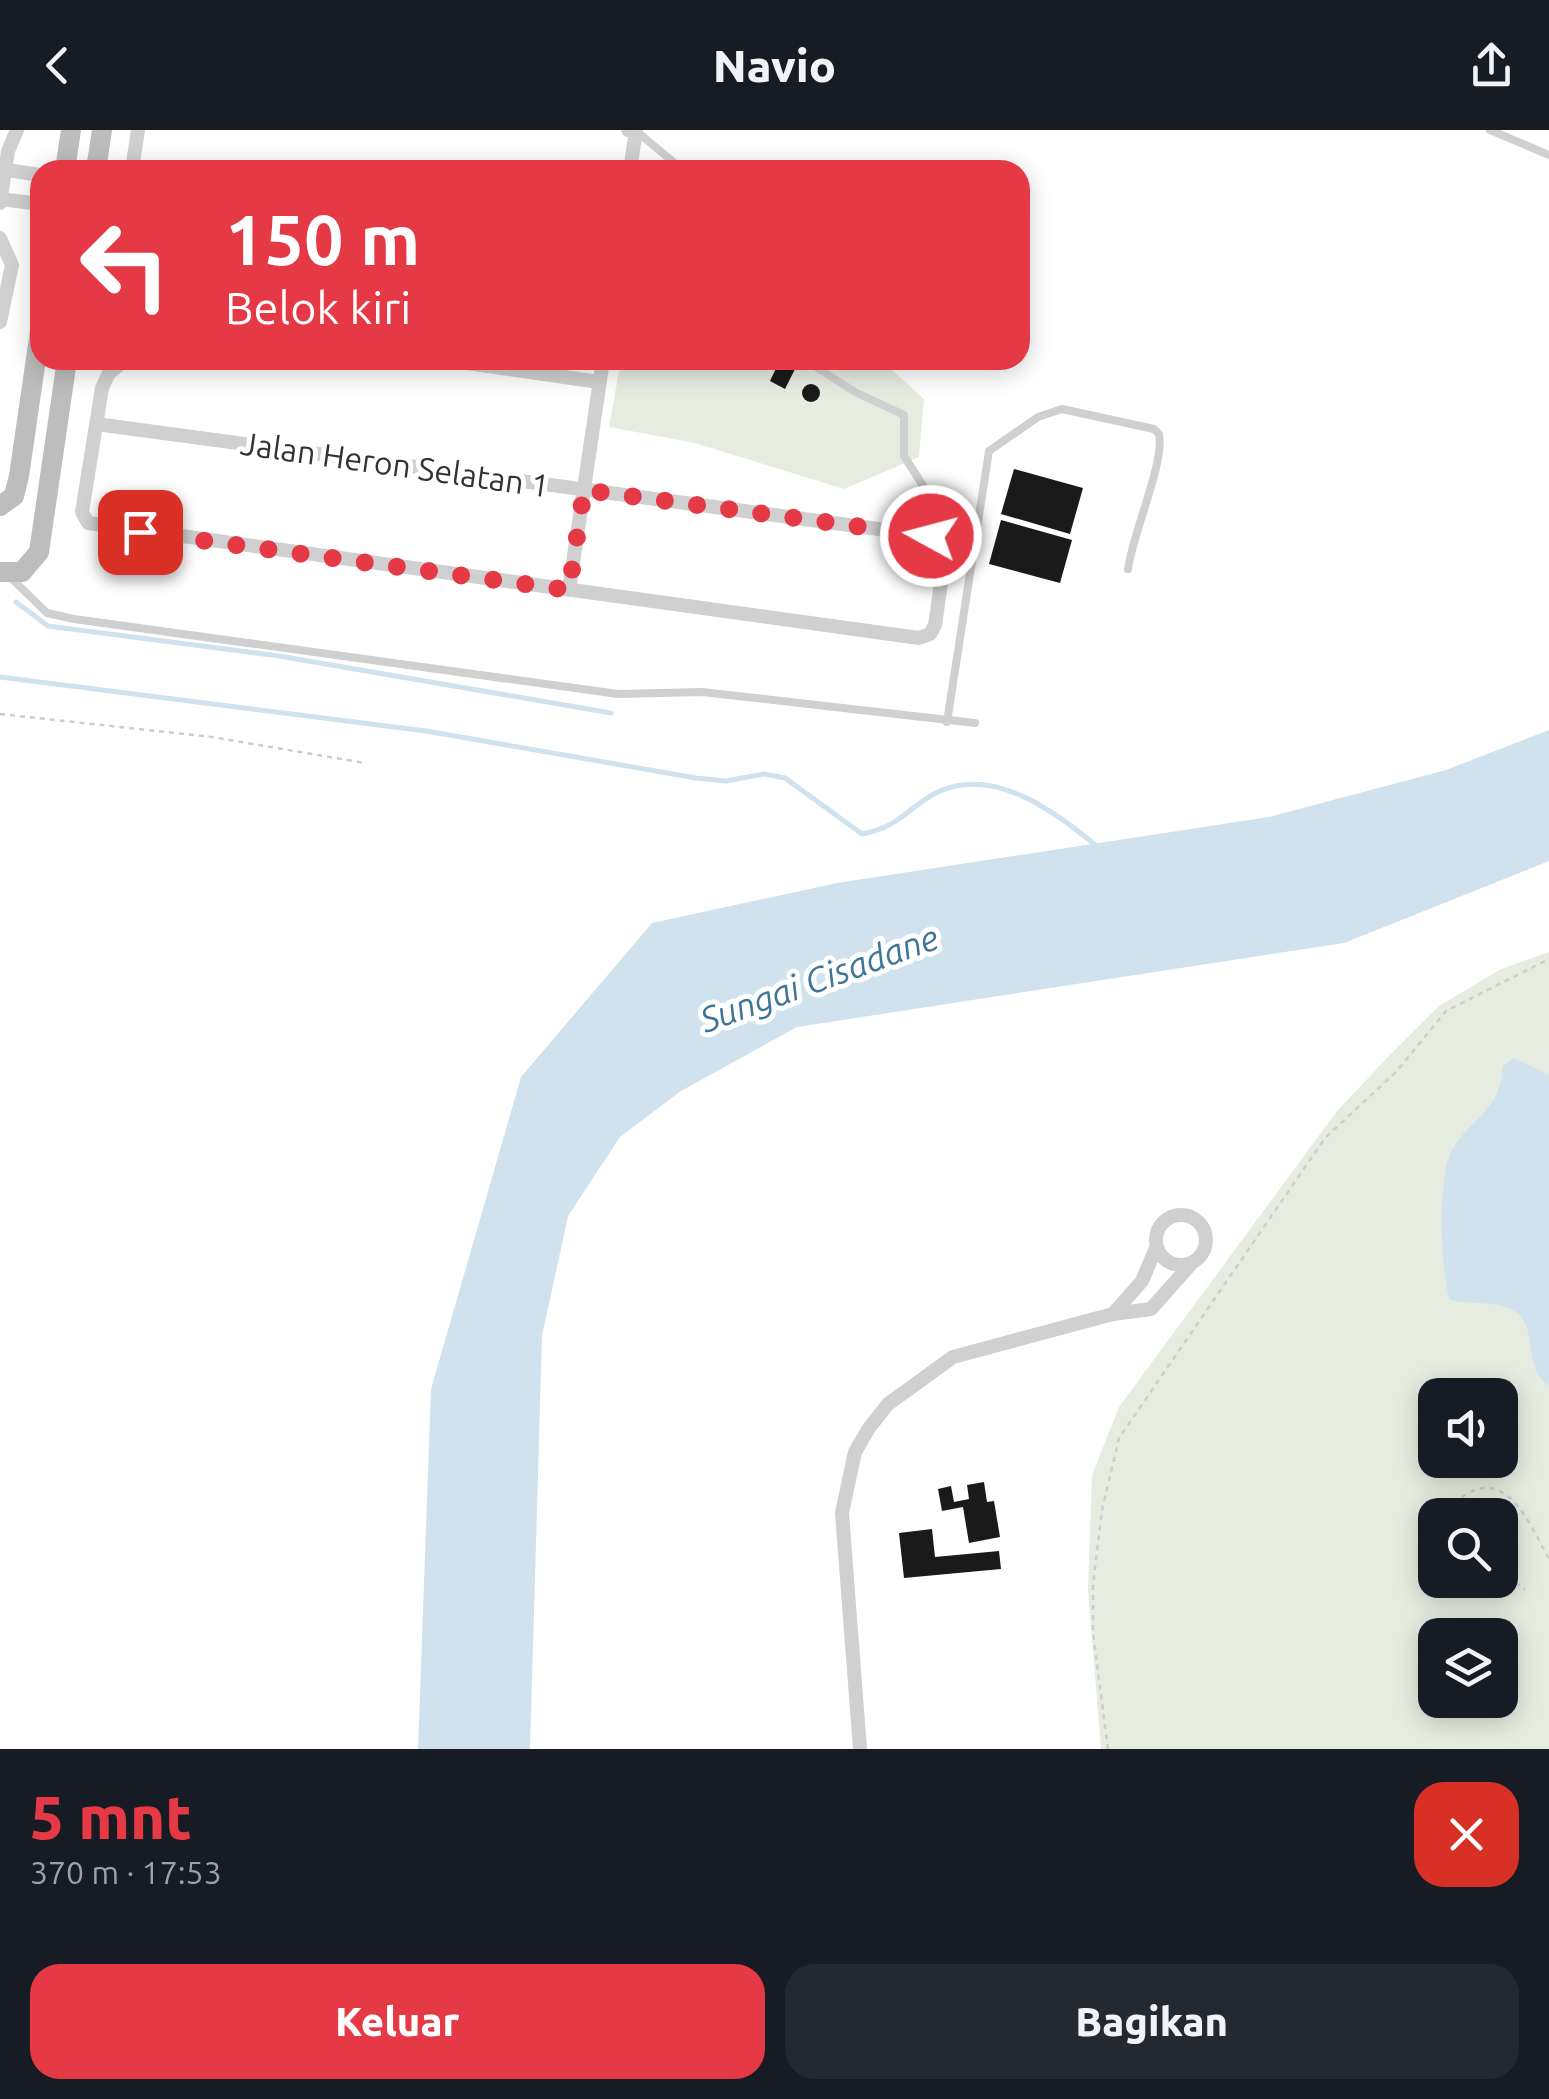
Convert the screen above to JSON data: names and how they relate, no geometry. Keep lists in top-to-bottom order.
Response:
{
  "streets": {
    "street": ["Jalan Heron Selatan 1"]
  },
  "water": ["Sungai Cisadane"],
  "page": {
    "header": "Navio",
    "turn": ["150 m", "Belok kiri"],
    "heading": ["5 mnt", "370 m · 17:53"],
    "buttons": ["Keluar", "Bagikan"]
  }
}
